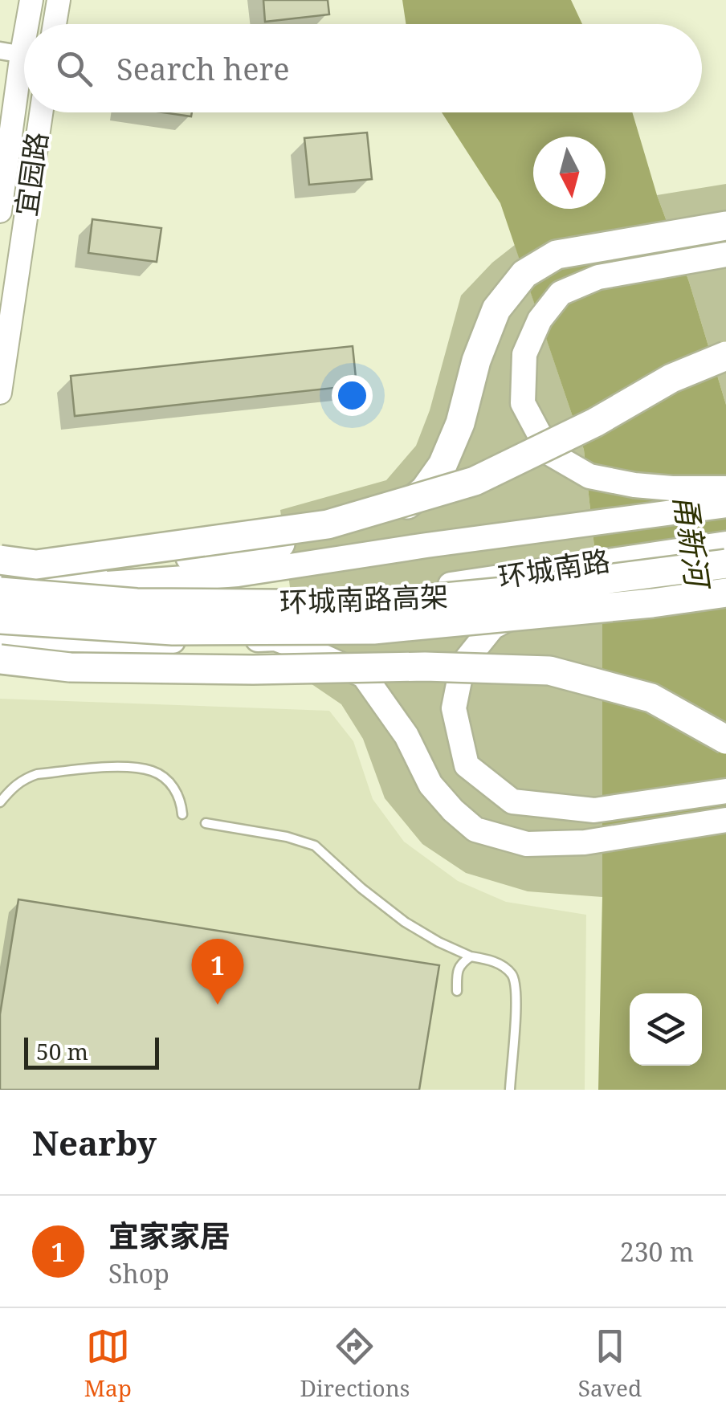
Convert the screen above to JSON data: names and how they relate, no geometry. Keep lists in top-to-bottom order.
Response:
{
  "streets": {
    "highway": ["环城南路高架"],
    "main road": ["宜园路", "环城南路"]
  },
  "crossings": [
    ["环城南路", "环城南路高架"]
  ],
  "water": ["甬新河"],
  "scale_bar": "50 m",
  "north": "bottom",
  "page": {
    "search": "Search here",
    "pins": "1",
    "scale": "50 m",
    "heading": "Nearby",
    "list": [
      {
        "mark": "1",
        "name": "宜家家居",
        "note": "Shop",
        "value": "230 m"
      }
    ],
    "nav": ["Map", "Directions", "Saved"]
  }
}
